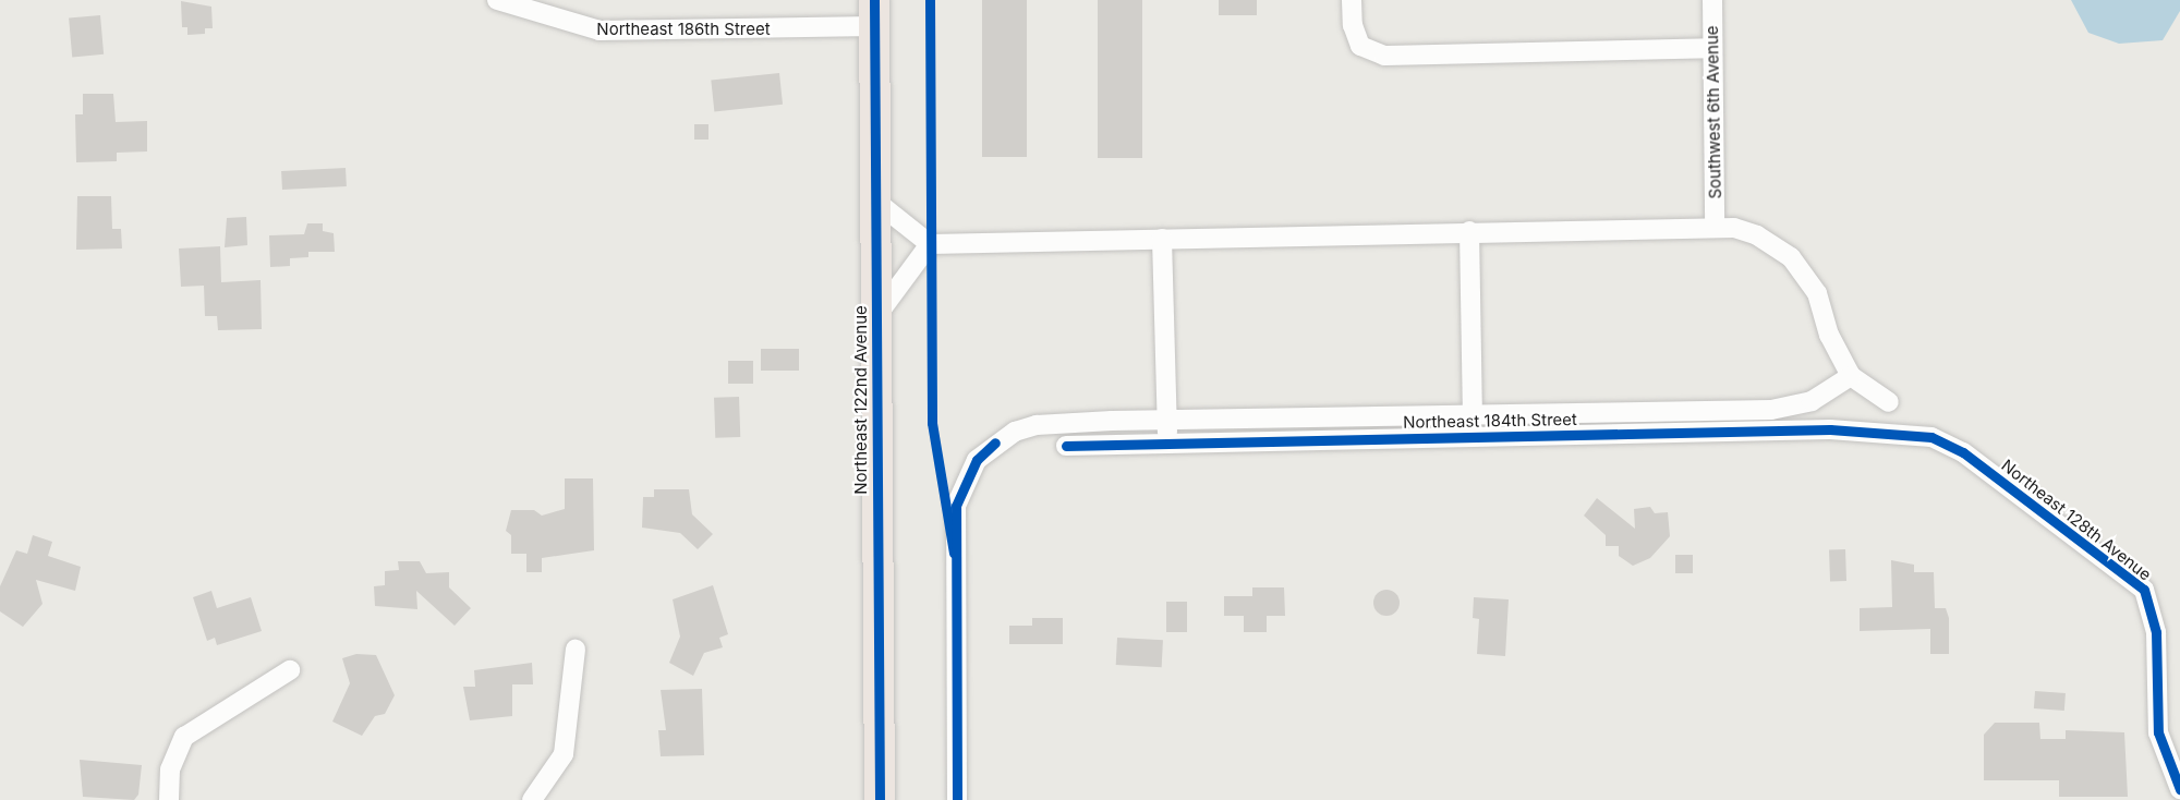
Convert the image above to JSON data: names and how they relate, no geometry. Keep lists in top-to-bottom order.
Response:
{
  "streets": {
    "highway": ["Northeast 122nd Avenue"],
    "street": [
      "Northeast 186th Street",
      "Southwest 6th Avenue",
      "Northeast 184th Street",
      "Northeast 128th Avenue"
    ]
  },
  "crossings": [
    ["Northeast 186th Street", "Northeast 122nd Avenue"],
    ["Northeast 184th Street", "Northeast 128th Avenue"]
  ]
}
